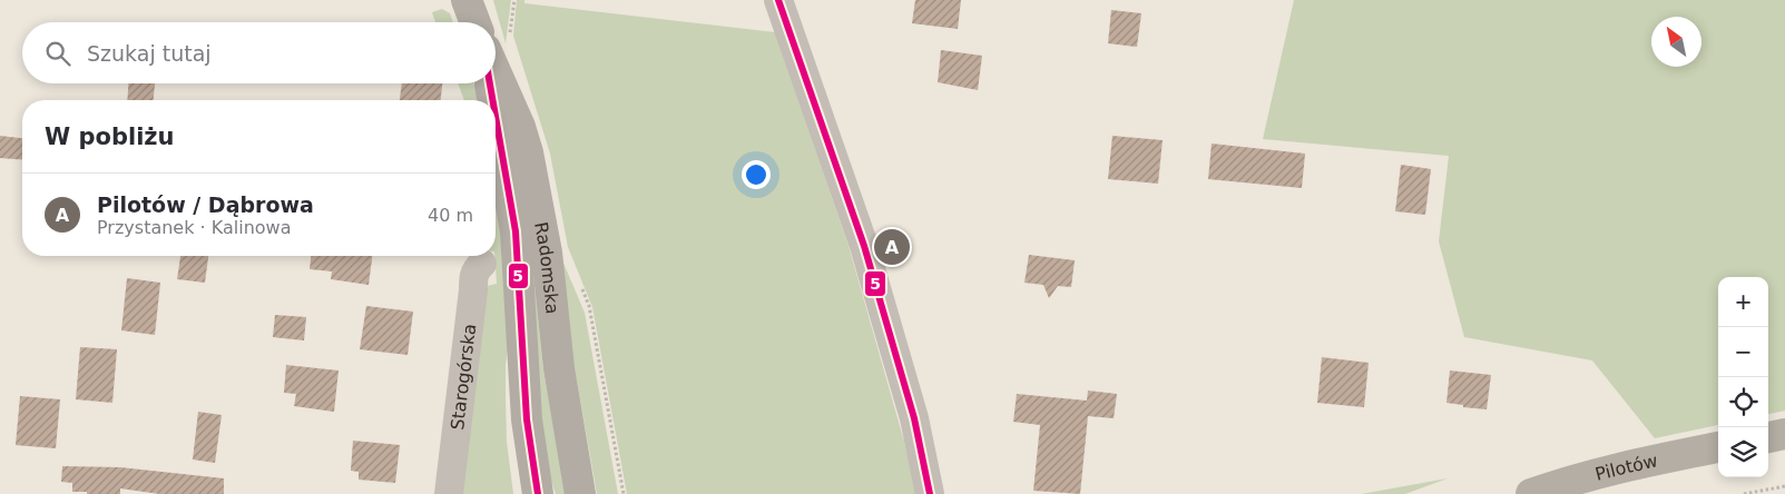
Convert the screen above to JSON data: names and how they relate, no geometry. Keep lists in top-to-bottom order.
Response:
{
  "streets": {
    "main road": ["Radomska", "Pilotów"],
    "street": ["Starogórska"]
  },
  "lines": ["transit line 5"],
  "north": "top left",
  "page": {
    "search": "Szukaj tutaj",
    "heading": "W pobliżu",
    "list": [
      {
        "mark": "A",
        "name": "Pilotów / Dąbrowa",
        "note": "Przystanek · Kalinowa",
        "value": "40 m"
      }
    ],
    "pins": "A",
    "map_buttons": ["+", "−"]
  }
}
